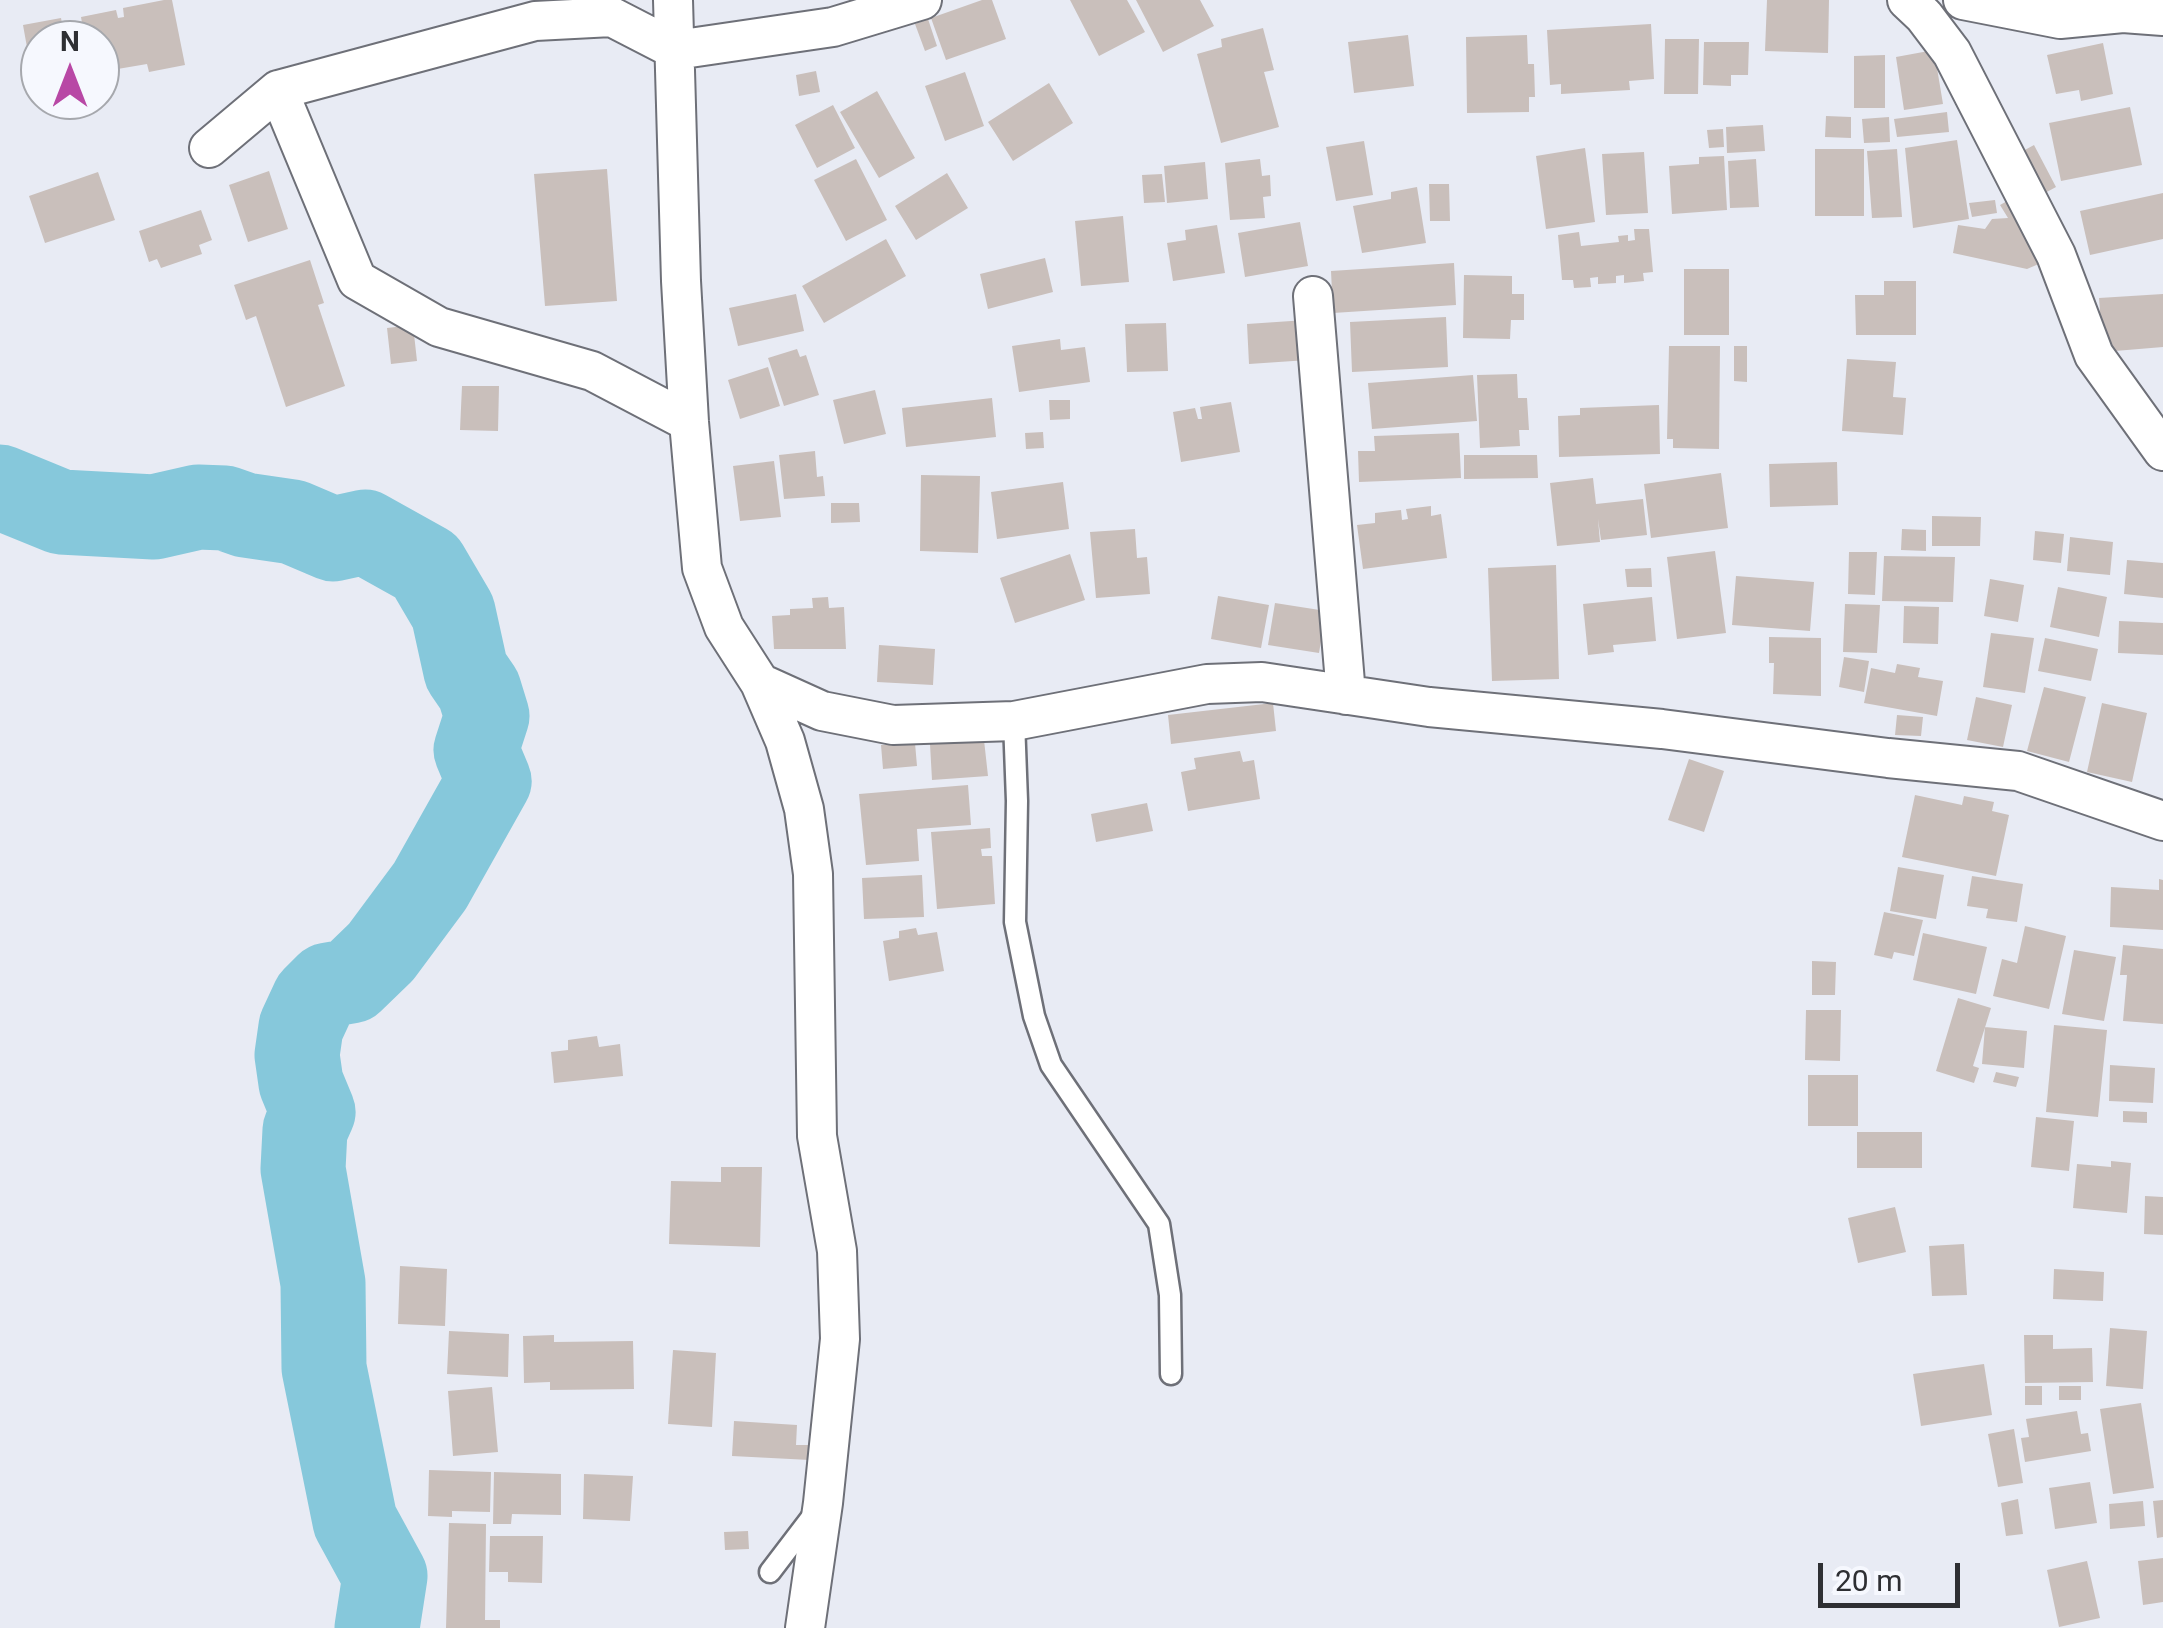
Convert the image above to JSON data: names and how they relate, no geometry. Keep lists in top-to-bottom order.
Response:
{
  "scale_bar": "20 m",
  "north": "top"
}
